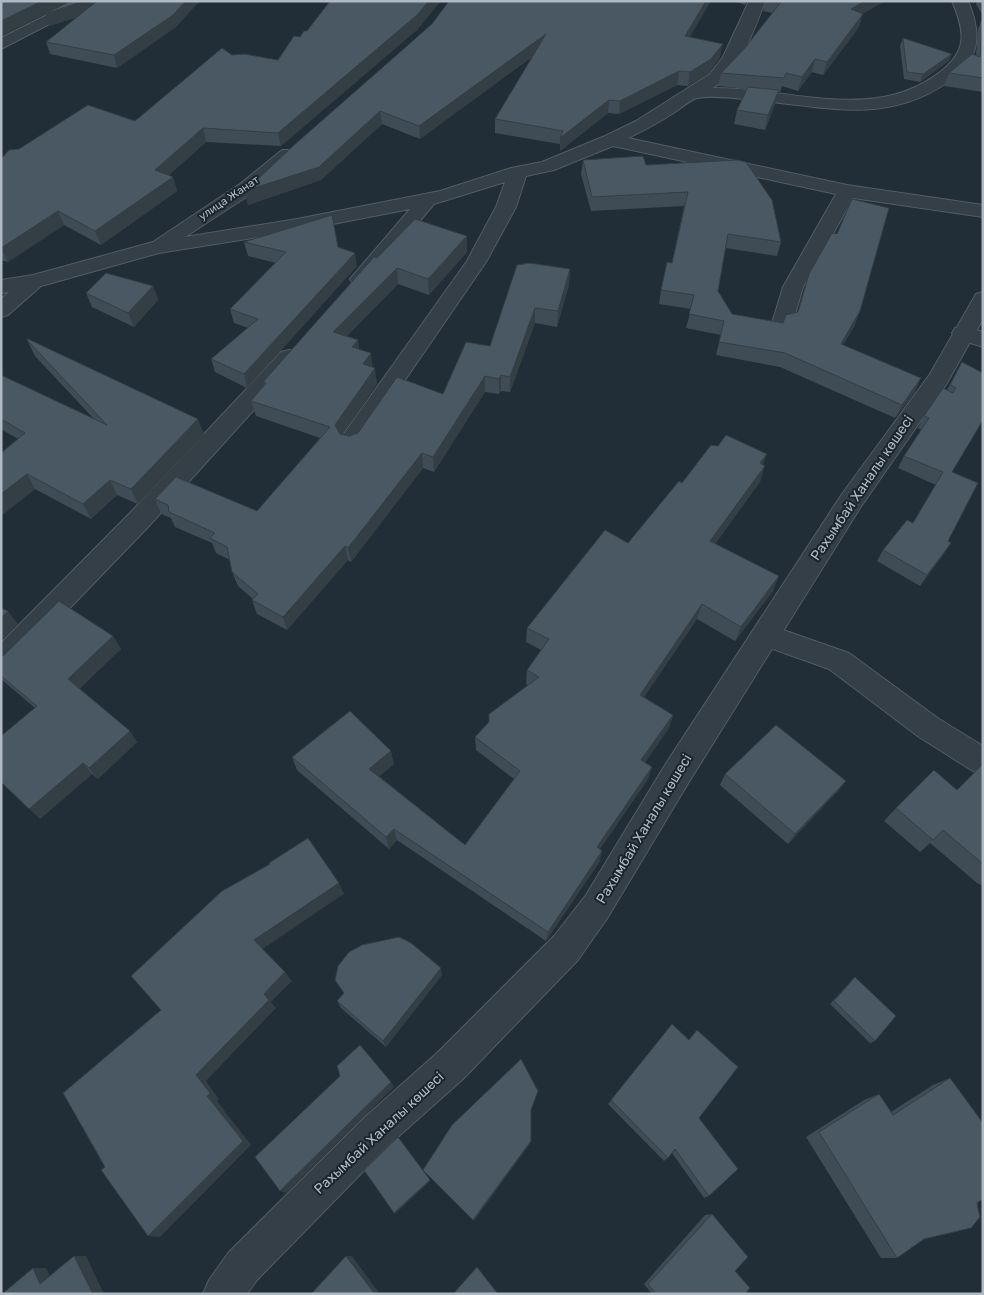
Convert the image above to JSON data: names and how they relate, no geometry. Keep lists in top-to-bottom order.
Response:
{
  "streets": {
    "street": ["улица Жанат", "Рахымбай Ханалы көшесі"]
  }
}
